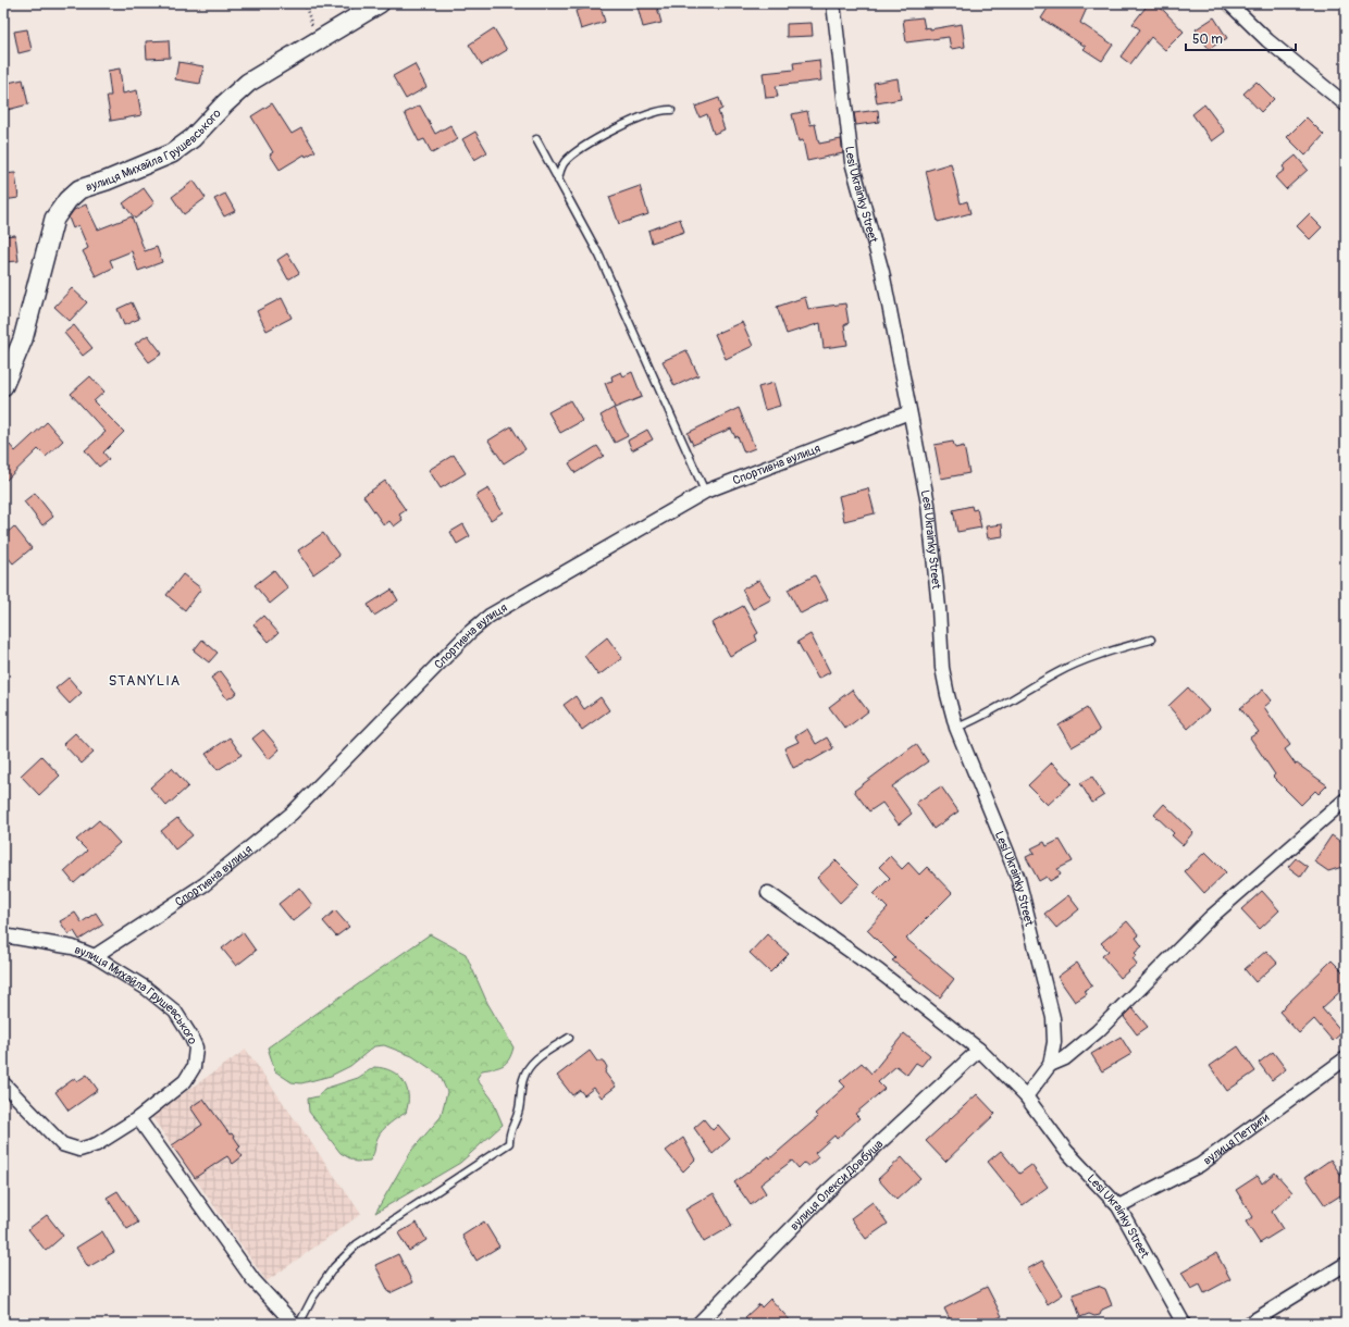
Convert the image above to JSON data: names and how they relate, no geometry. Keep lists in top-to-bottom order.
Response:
{
  "streets": {
    "street": [
      "вулиця Михайла Грушевського",
      "Lesi Ukrainky Street",
      "Спортивна вулиця",
      "вулиця Петриги",
      "вулиця Олекси Довбуша"
    ]
  },
  "crossings": [
    ["вулиця Михайла Грушевського", "Спортивна вулиця"],
    ["Lesi Ukrainky Street", "Спортивна вулиця"],
    ["Lesi Ukrainky Street", "вулиця Петриги"],
    ["Lesi Ukrainky Street", "вулиця Олекси Довбуша"]
  ],
  "districts": ["STANYLIA"],
  "scale_bar": "50 m"
}
